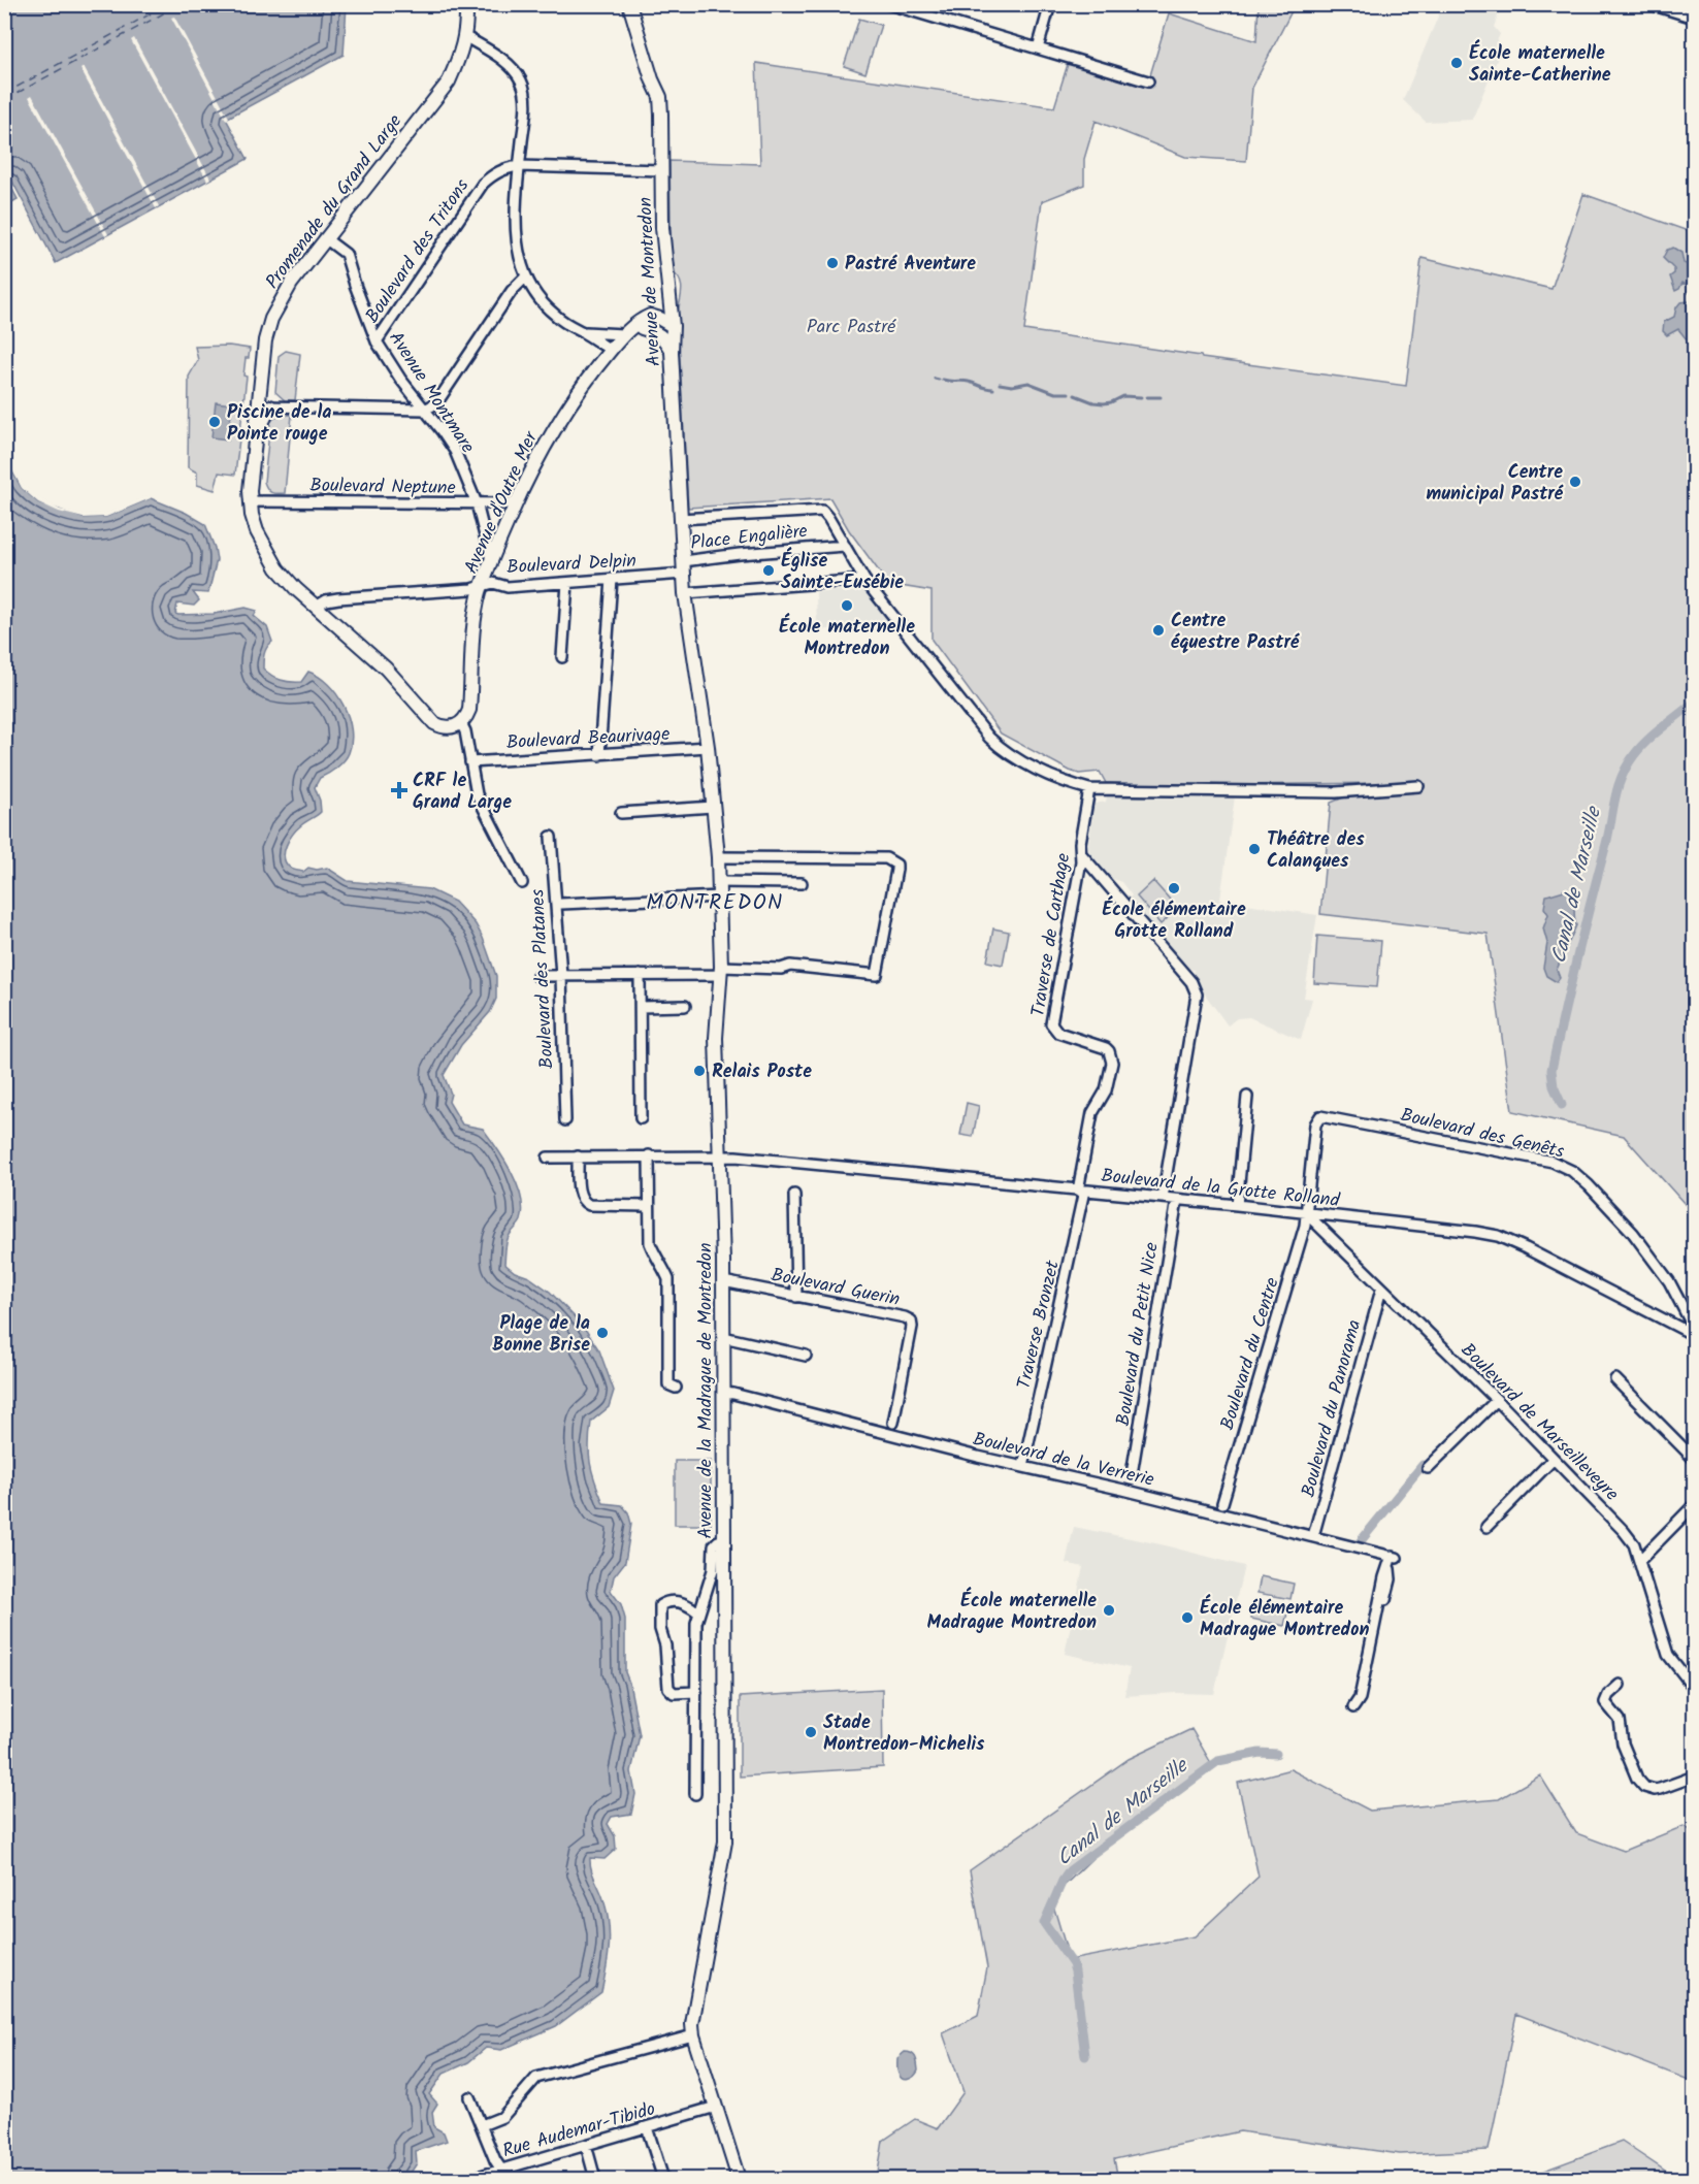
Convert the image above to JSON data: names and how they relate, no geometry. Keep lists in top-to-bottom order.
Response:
{
  "streets": {
    "street": [
      "Promenade du Grand Large",
      "Boulevard des Tritons",
      "Avenue de Montredon",
      "Avenue Montmare",
      "Boulevard Neptune",
      "Avenue d'Outre Mer",
      "Place Engalière",
      "Boulevard Delpin",
      "Boulevard Beaurivage",
      "Traverse de Carthage",
      "Boulevard des Platanes",
      "Boulevard des Genêts",
      "Boulevard de la Grotte Rolland",
      "Boulevard Guerin",
      "Traverse Bronzet",
      "Boulevard du Petit Nice",
      "Boulevard du Centre",
      "Avenue de la Madrague de Montredon",
      "Boulevard du Panorama",
      "Boulevard de Marseilleveyre",
      "Boulevard de la Verrerie",
      "Rue Audemar-Tibido"
    ]
  },
  "crossings": [
    ["Promenade du Grand Large", "Avenue Montmare"],
    ["Promenade du Grand Large", "Boulevard Neptune"],
    ["Promenade du Grand Large", "Avenue d'Outre Mer"],
    ["Promenade du Grand Large", "Boulevard Delpin"],
    ["Boulevard des Tritons", "Avenue de Montredon"],
    ["Boulevard des Tritons", "Avenue Montmare"],
    ["Boulevard des Tritons", "Avenue d'Outre Mer"],
    ["Avenue de Montredon", "Avenue d'Outre Mer"],
    ["Avenue de Montredon", "Place Engalière"],
    ["Avenue de Montredon", "Boulevard Delpin"],
    ["Avenue Montmare", "Boulevard Neptune"],
    ["Avenue Montmare", "Avenue d'Outre Mer"],
    ["Boulevard Neptune", "Avenue d'Outre Mer"],
    ["Avenue d'Outre Mer", "Boulevard Delpin"],
    ["Place Engalière", "Boulevard Delpin"],
    ["Place Engalière", "Avenue de la Madrague de Montredon"],
    ["Boulevard Beaurivage", "Avenue de la Madrague de Montredon"],
    ["Traverse de Carthage", "Boulevard de la Grotte Rolland"],
    ["Traverse de Carthage", "Traverse Bronzet"],
    ["Boulevard des Genêts", "Boulevard de la Grotte Rolland"],
    ["Boulevard des Genêts", "Boulevard du Centre"],
    ["Boulevard des Genêts", "Boulevard de Marseilleveyre"],
    ["Boulevard de la Grotte Rolland", "Traverse Bronzet"],
    ["Boulevard de la Grotte Rolland", "Boulevard du Petit Nice"],
    ["Boulevard de la Grotte Rolland", "Boulevard du Centre"],
    ["Boulevard de la Grotte Rolland", "Avenue de la Madrague de Montredon"],
    ["Boulevard de la Grotte Rolland", "Boulevard de Marseilleveyre"],
    ["Boulevard Guerin", "Avenue de la Madrague de Montredon"],
    ["Traverse Bronzet", "Boulevard de la Verrerie"],
    ["Boulevard du Centre", "Boulevard de Marseilleveyre"],
    ["Avenue de la Madrague de Montredon", "Boulevard de la Verrerie"],
    ["Avenue de la Madrague de Montredon", "Rue Audemar-Tibido"],
    ["Boulevard du Panorama", "Boulevard de Marseilleveyre"],
    ["Boulevard du Panorama", "Boulevard de la Verrerie"]
  ],
  "districts": ["MONTREDON"],
  "water": ["Canal de Marseille"],
  "parks": ["Parc Pastré"],
  "places": {
    "other": [
      "École maternelle Sainte-Catherine",
      "Pastré Aventure",
      "Piscine de la Pointe rouge",
      "Centre municipal Pastré",
      "Église Sainte-Eusébie",
      "École maternelle Montredon",
      "Centre équestre Pastré",
      "Théâtre des Calanques",
      "École élémentaire Grotte Rolland",
      "Relais Poste",
      "Plage de la Bonne Brise",
      "École maternelle Madrague Montredon",
      "École élémentaire Madrague Montredon",
      "Stade Montredon-Michelis"
    ],
    "health": ["CRF le Grand Large"]
  }
}
